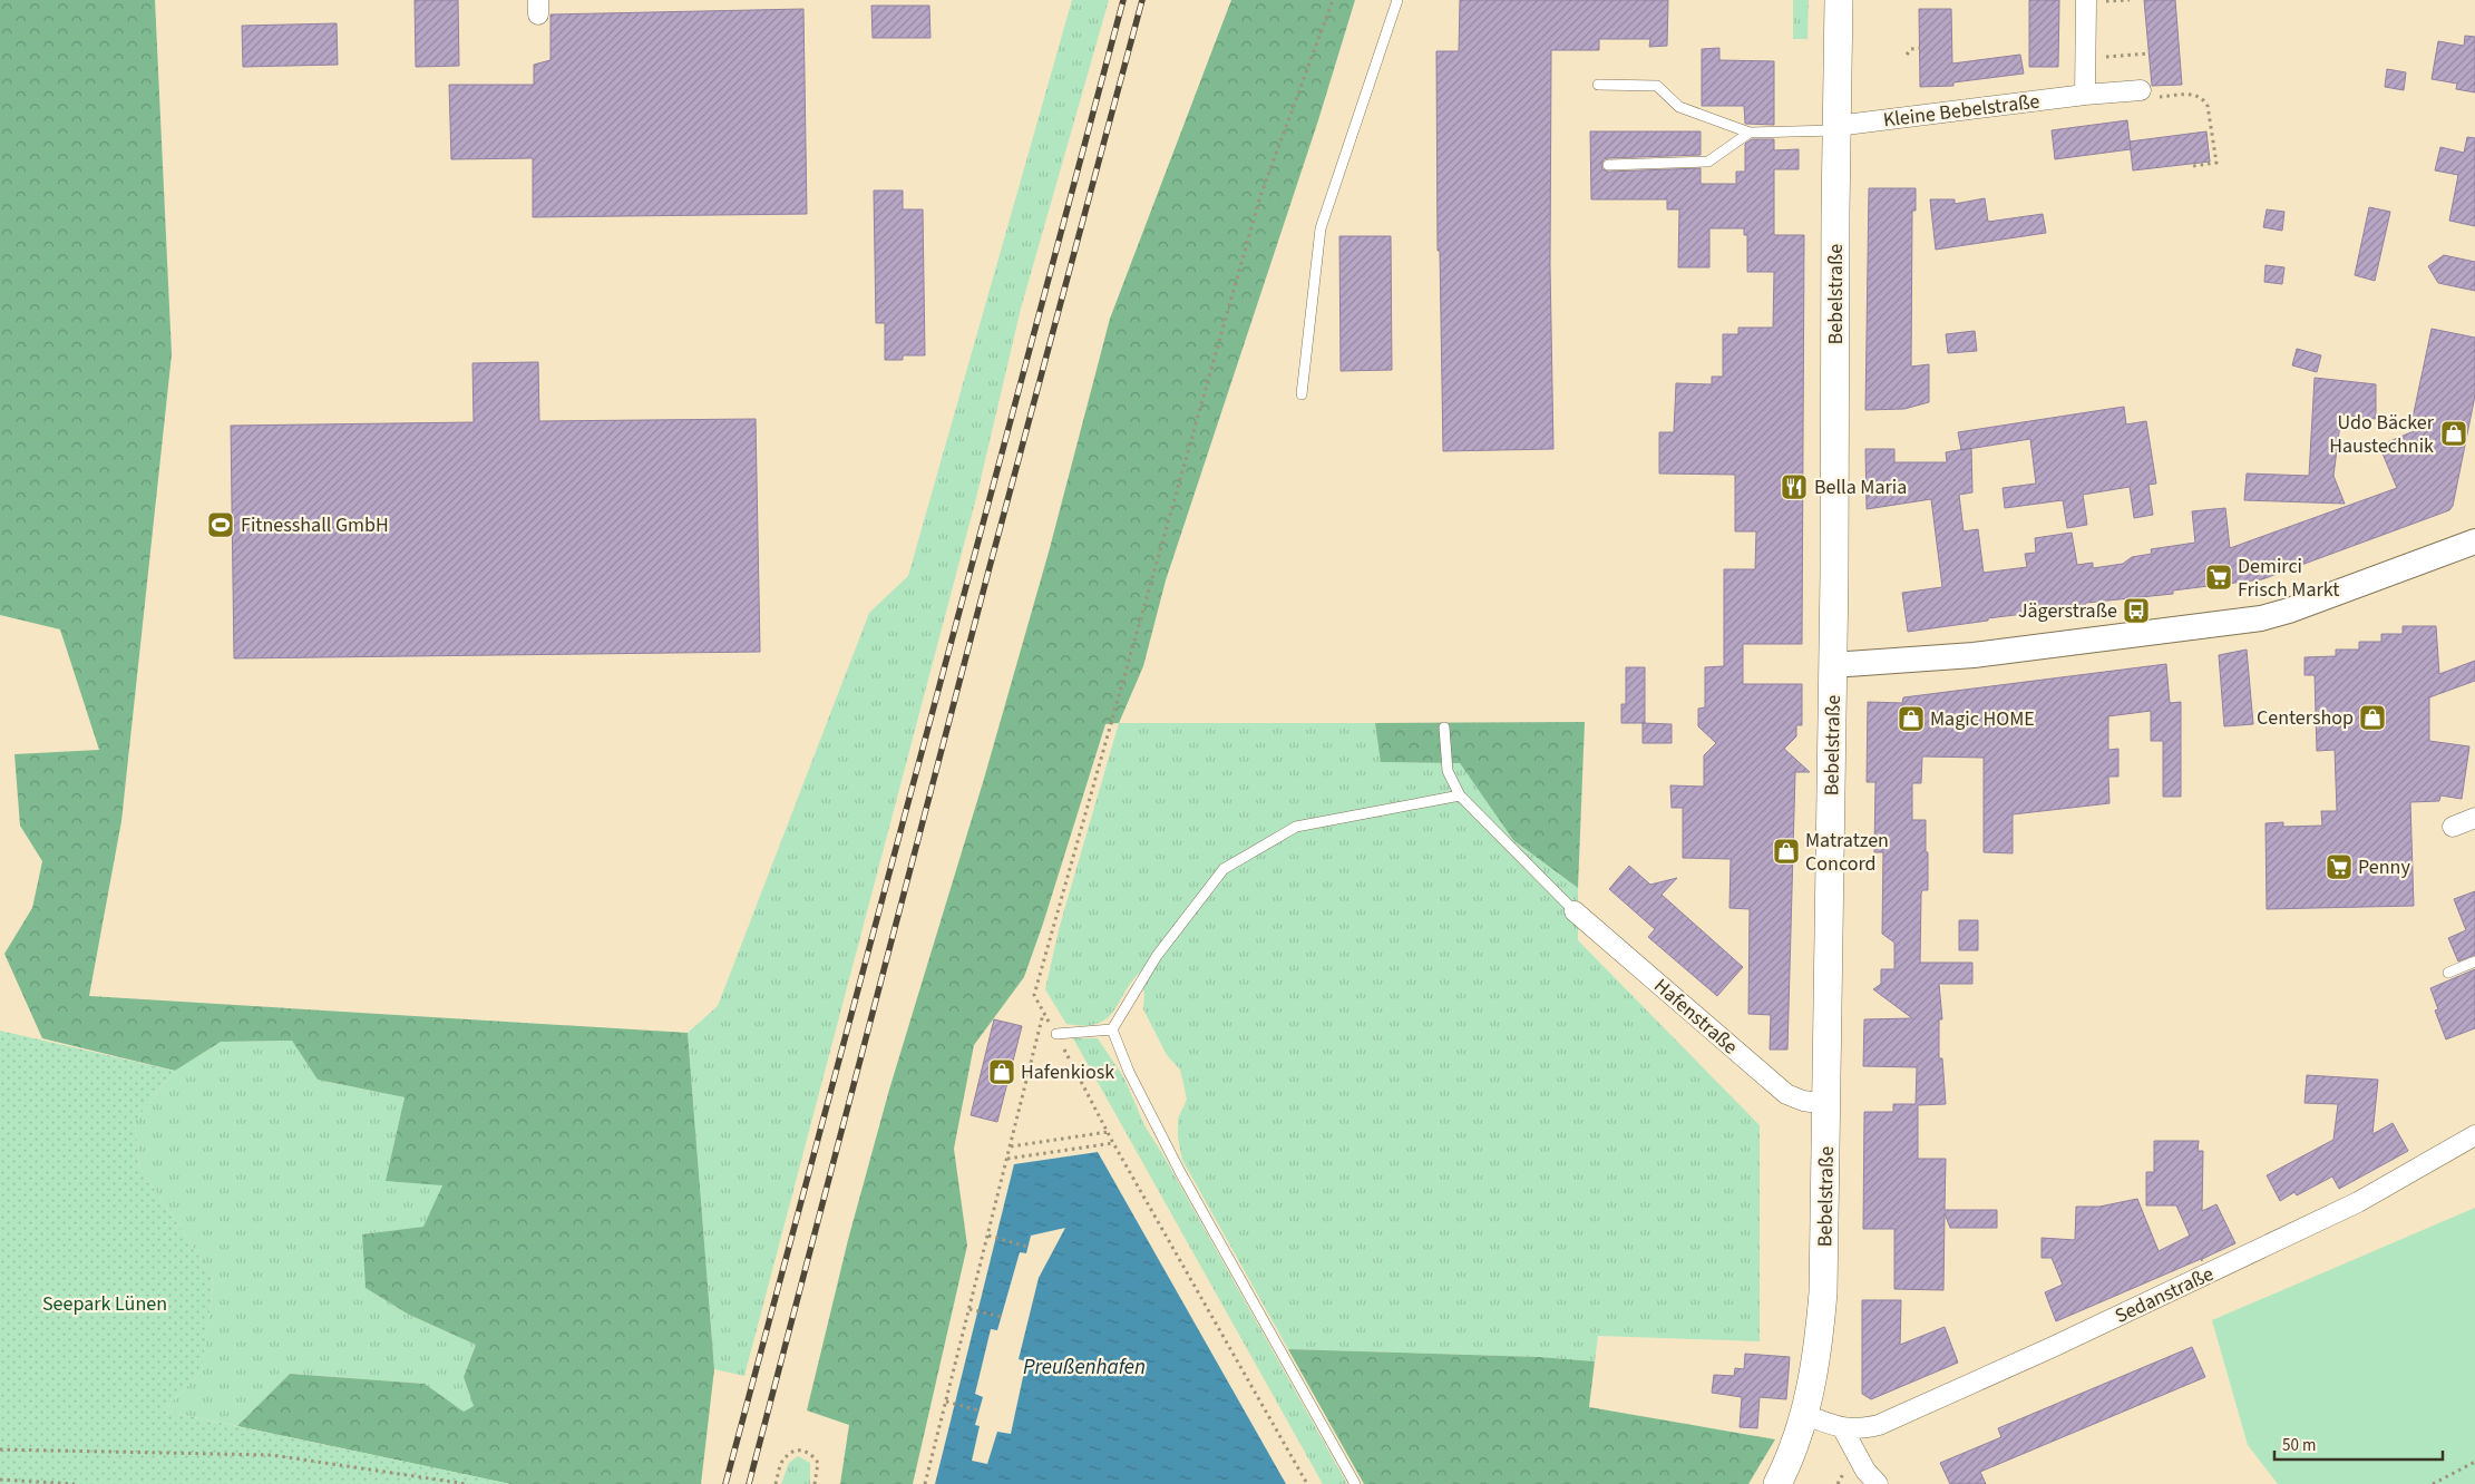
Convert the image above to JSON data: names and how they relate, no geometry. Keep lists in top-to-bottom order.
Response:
{
  "streets": {
    "main road": ["Bebelstraße"],
    "street": ["Kleine Bebelstraße", "Hafenstraße", "Sedanstraße"]
  },
  "crossings": [
    ["Kleine Bebelstraße", "Bebelstraße"],
    ["Bebelstraße", "Hafenstraße"],
    ["Bebelstraße", "Sedanstraße"]
  ],
  "water": ["Preußenhafen"],
  "parks": ["Seepark Lünen"],
  "places": {
    "shop": [
      "Udo Bäcker Haustechnik",
      "Centershop",
      "Magic HOME",
      "Matratzen Concord",
      "Hafenkiosk"
    ],
    "restaurant": ["Bella Maria"],
    "sports": ["Fitnesshall GmbH"],
    "supermarket": ["Demirci Frisch Markt", "Penny"],
    "bus stop": ["Jägerstraße"]
  },
  "scale_bar": "50 m"
}
